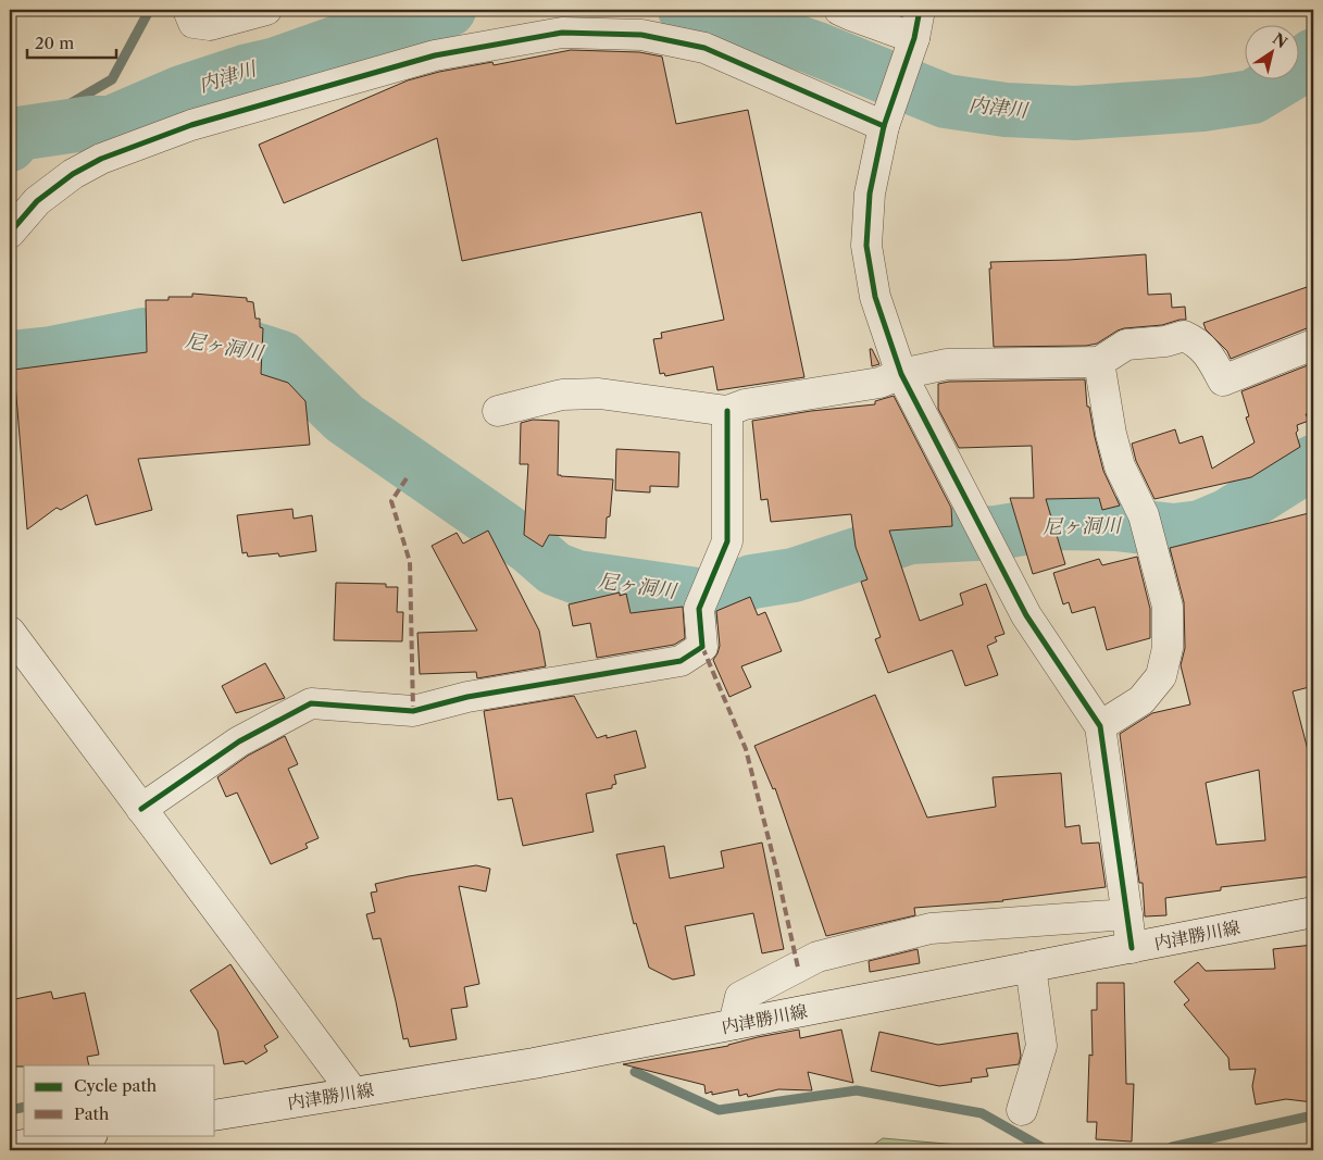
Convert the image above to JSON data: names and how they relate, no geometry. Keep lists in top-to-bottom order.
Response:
{
  "streets": {
    "street": ["内津勝川線"]
  },
  "water": ["内津川", "尼ヶ洞川"],
  "legend": ["Cycle path", "Path"],
  "scale_bar": "20 m",
  "north": "top right"
}
